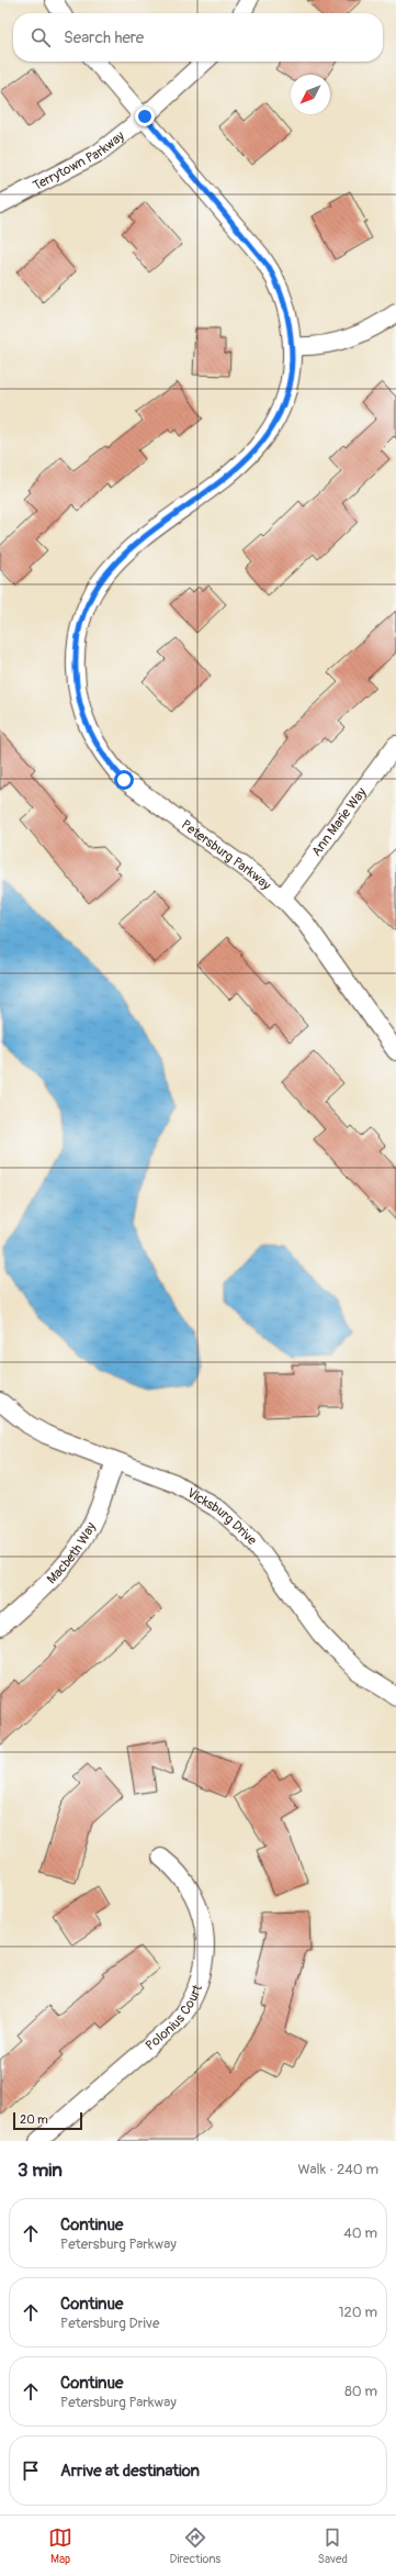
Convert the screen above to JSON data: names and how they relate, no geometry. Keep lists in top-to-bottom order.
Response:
{
  "streets": {
    "street": [
      "Terrytown Parkway",
      "Ann Marie Way",
      "Petersburg Parkway",
      "Vicksburg Drive",
      "Macbeth Way",
      "Polonius Court"
    ]
  },
  "crossings": [
    ["Ann Marie Way", "Petersburg Parkway"],
    ["Vicksburg Drive", "Macbeth Way"]
  ],
  "scale_bar": "20 m",
  "north": "bottom left",
  "page": {
    "search": "Search here",
    "scale": "20 m",
    "heading": ["3 min", "Walk · 240 m"],
    "list": [
      ["Continue", "Petersburg Parkway", "40 m"],
      ["Continue", "Petersburg Drive", "120 m"],
      ["Continue", "Petersburg Parkway", "80 m"],
      "Arrive at destination"
    ],
    "nav": ["Map", "Directions", "Saved"]
  }
}
